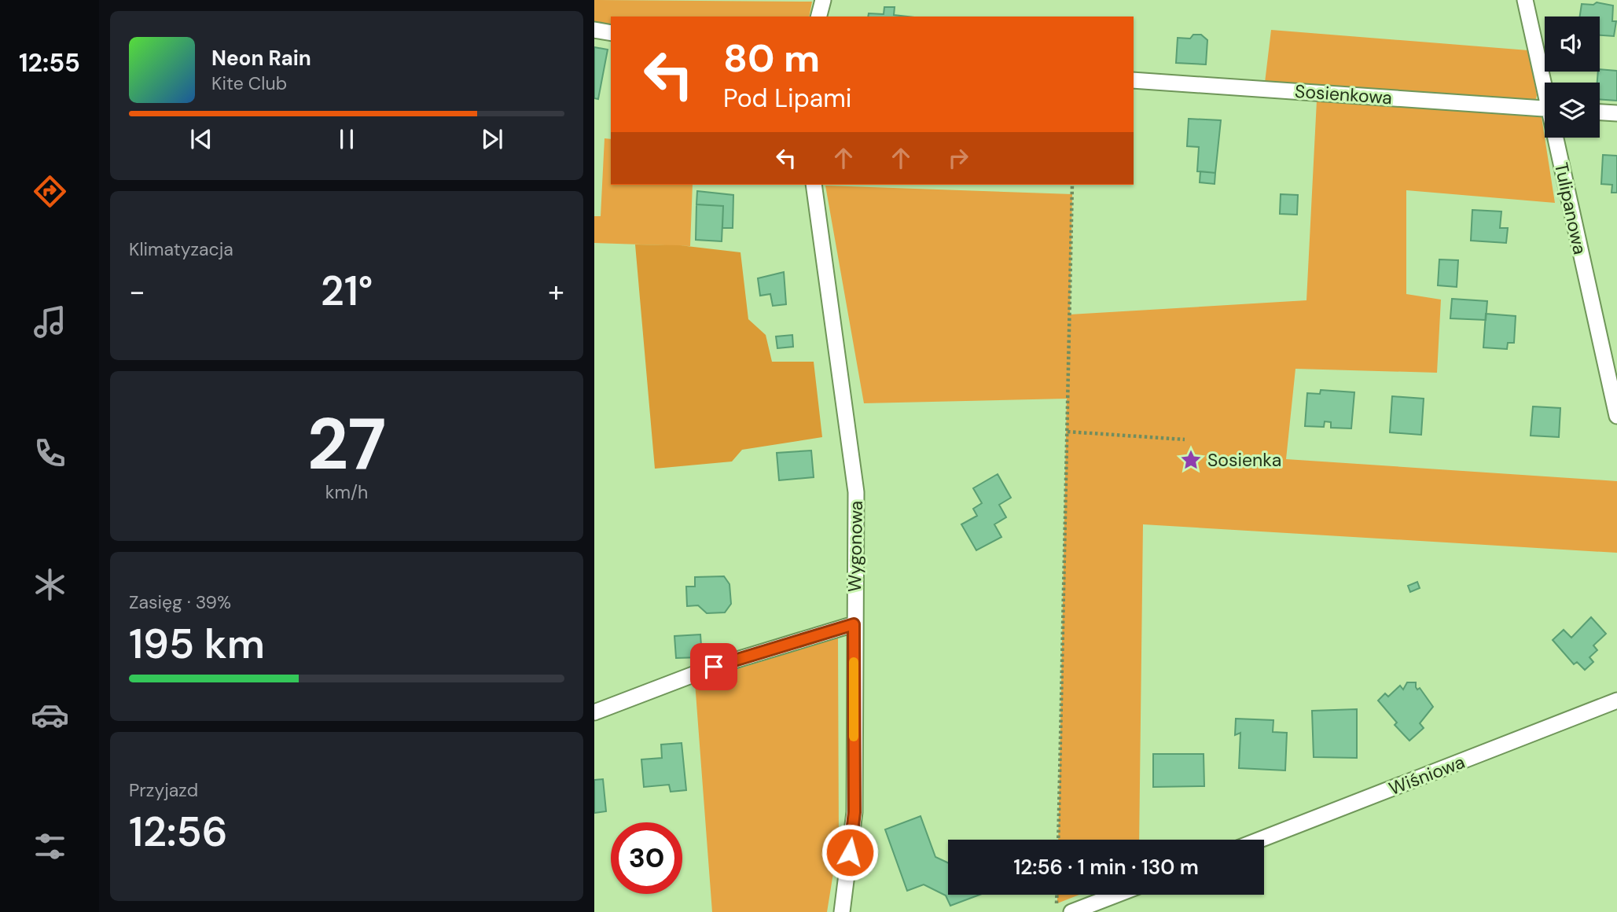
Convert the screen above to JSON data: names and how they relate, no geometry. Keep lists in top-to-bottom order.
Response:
{
  "streets": {
    "street": [
      "Sosienkowa",
      "Tulipanowa",
      "Wygonowa",
      "Wiśniowa"
    ]
  },
  "places": {
    "place": ["Sosienka"]
  },
  "page": {
    "tabs": "12:55",
    "turn": ["80 m", "Pod Lipami"],
    "song": ["Neon Rain", "Kite Club"],
    "tile": [
      "Klimatyzacja",
      ["27", "km/h"],
      ["Zasięg · 39%", "195 km"],
      ["Przyjazd", "12:56"]
    ],
    "heat": ["−", "21°", "+"],
    "limit": "30",
    "trip": "12:56 · 1 min · 130 m"
  }
}
